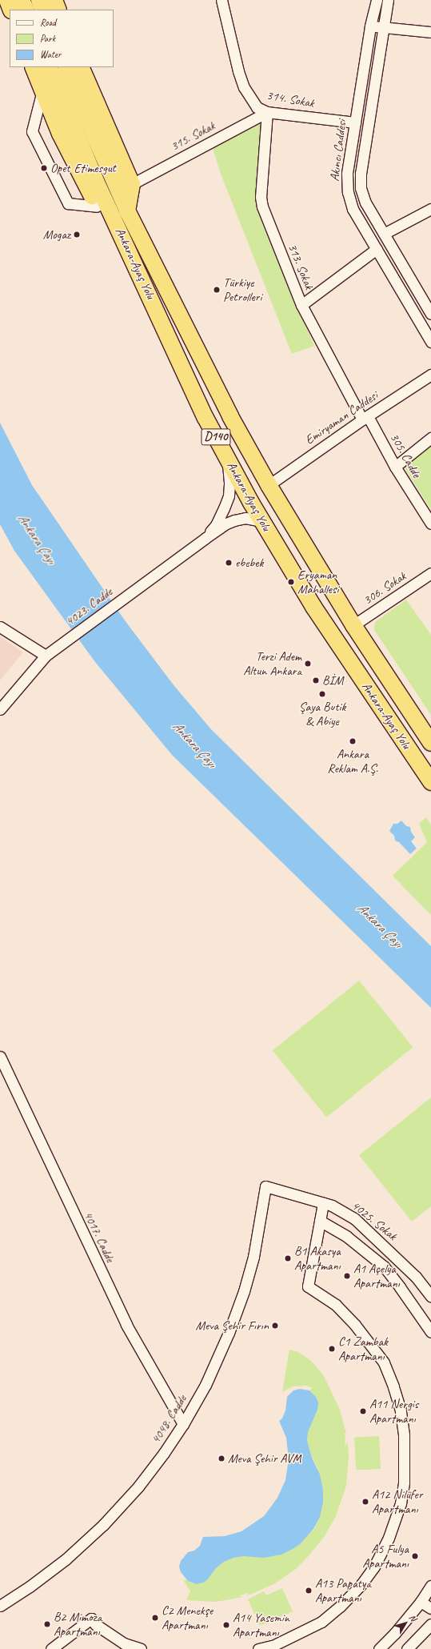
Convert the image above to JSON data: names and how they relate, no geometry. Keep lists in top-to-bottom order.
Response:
{
  "streets": {
    "highway": ["Ankara-Ayaş Yolu", "D140"],
    "street": [
      "314. Sokak",
      "315. Sokak",
      "Akıncı Caddesi",
      "313. Sokak",
      "Emiryaman Caddesi",
      "305. Cadde",
      "306. Sokak",
      "4023. Cadde",
      "4025. Sokak",
      "4017. Cadde",
      "4048. Cadde"
    ]
  },
  "crossings": [
    ["314. Sokak", "315. Sokak"],
    ["314. Sokak", "Akıncı Caddesi"],
    ["314. Sokak", "313. Sokak"],
    ["315. Sokak", "313. Sokak"],
    ["Ankara-Ayaş Yolu", "Emiryaman Caddesi"],
    ["Ankara-Ayaş Yolu", "306. Sokak"],
    ["Ankara-Ayaş Yolu", "4023. Cadde"],
    ["313. Sokak", "Emiryaman Caddesi"],
    ["313. Sokak", "305. Cadde"],
    ["Emiryaman Caddesi", "305. Cadde"],
    ["4025. Sokak", "4048. Cadde"],
    ["4017. Cadde", "4048. Cadde"]
  ],
  "water": ["Ankara Çayı"],
  "places": [
    "Opet Etimesgut",
    "Mogaz",
    "Türkiye Petrolleri",
    "ebebek",
    "Eryaman Mahallesi",
    "Terzi Adem Altun Ankara",
    "BİM",
    "Şaya Butik & Abiye",
    "Ankara Reklam A.Ş.",
    "B1 Akasya Apartmanı",
    "A1 Açelya Apartmanı",
    "Meva Şehir Fırın",
    "C1 Zambak Apartmanı",
    "A11 Nergis Apartmanı",
    "Meva Şehir AVM",
    "A12 Nilüfer Apartmanı",
    "A5 Fulya Apartmanı",
    "A13 Papatya Apartmanı",
    "C2 Menekşe Apartmanı",
    "B2 Mimoza Apartmanı",
    "A14 Yasemin Apartmanı"
  ],
  "legend": ["Road", "Park", "Water"],
  "north": "top right"
}
